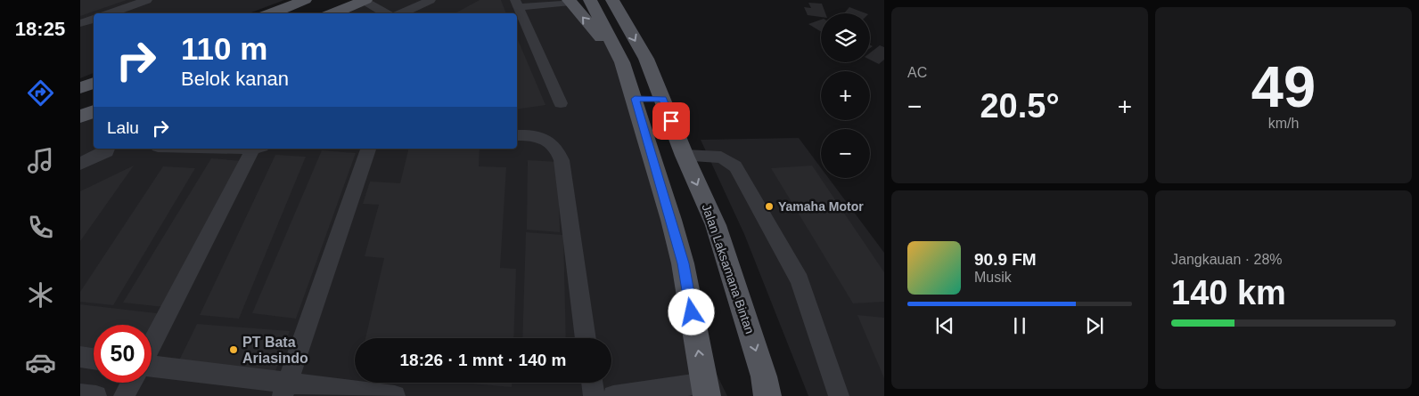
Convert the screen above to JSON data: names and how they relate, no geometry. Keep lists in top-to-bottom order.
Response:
{
  "streets": {
    "main road": ["Jalan Laksamana Bintan"]
  },
  "places": ["Yamaha Motor", "PT Bata Ariasindo"],
  "page": {
    "tabs": "18:25",
    "tile": [
      "AC",
      ["49", "km/h"],
      ["Jangkauan · 28%", "140 km"]
    ],
    "map_buttons": ["+", "−"],
    "turn": ["110 m", "Belok kanan"],
    "heat": ["−", "20.5°", "+"],
    "then": "Lalu",
    "song": ["90.9 FM", "Musik"],
    "limit": "50",
    "trip": "18:26 · 1 mnt · 140 m"
  }
}
